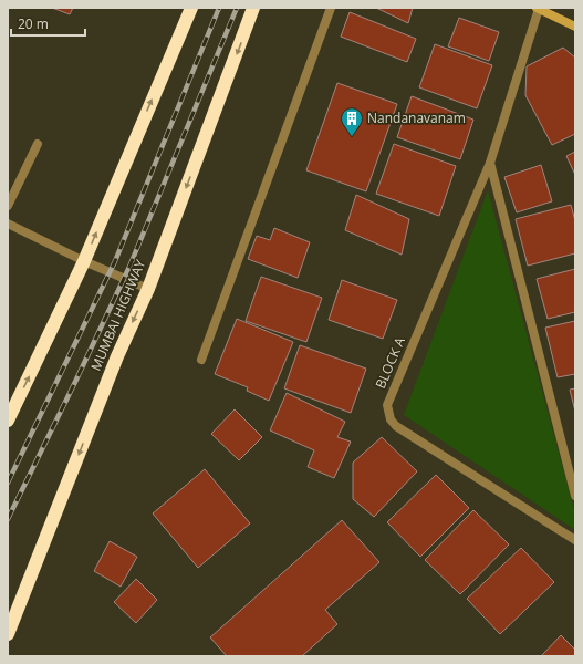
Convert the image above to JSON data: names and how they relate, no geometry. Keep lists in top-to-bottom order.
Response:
{
  "streets": {
    "highway": ["MUMBAI HIGHWAY"],
    "street": ["BLOCK A"]
  },
  "places": {
    "building": ["Nandanavanam"]
  },
  "scale_bar": "20 m"
}
